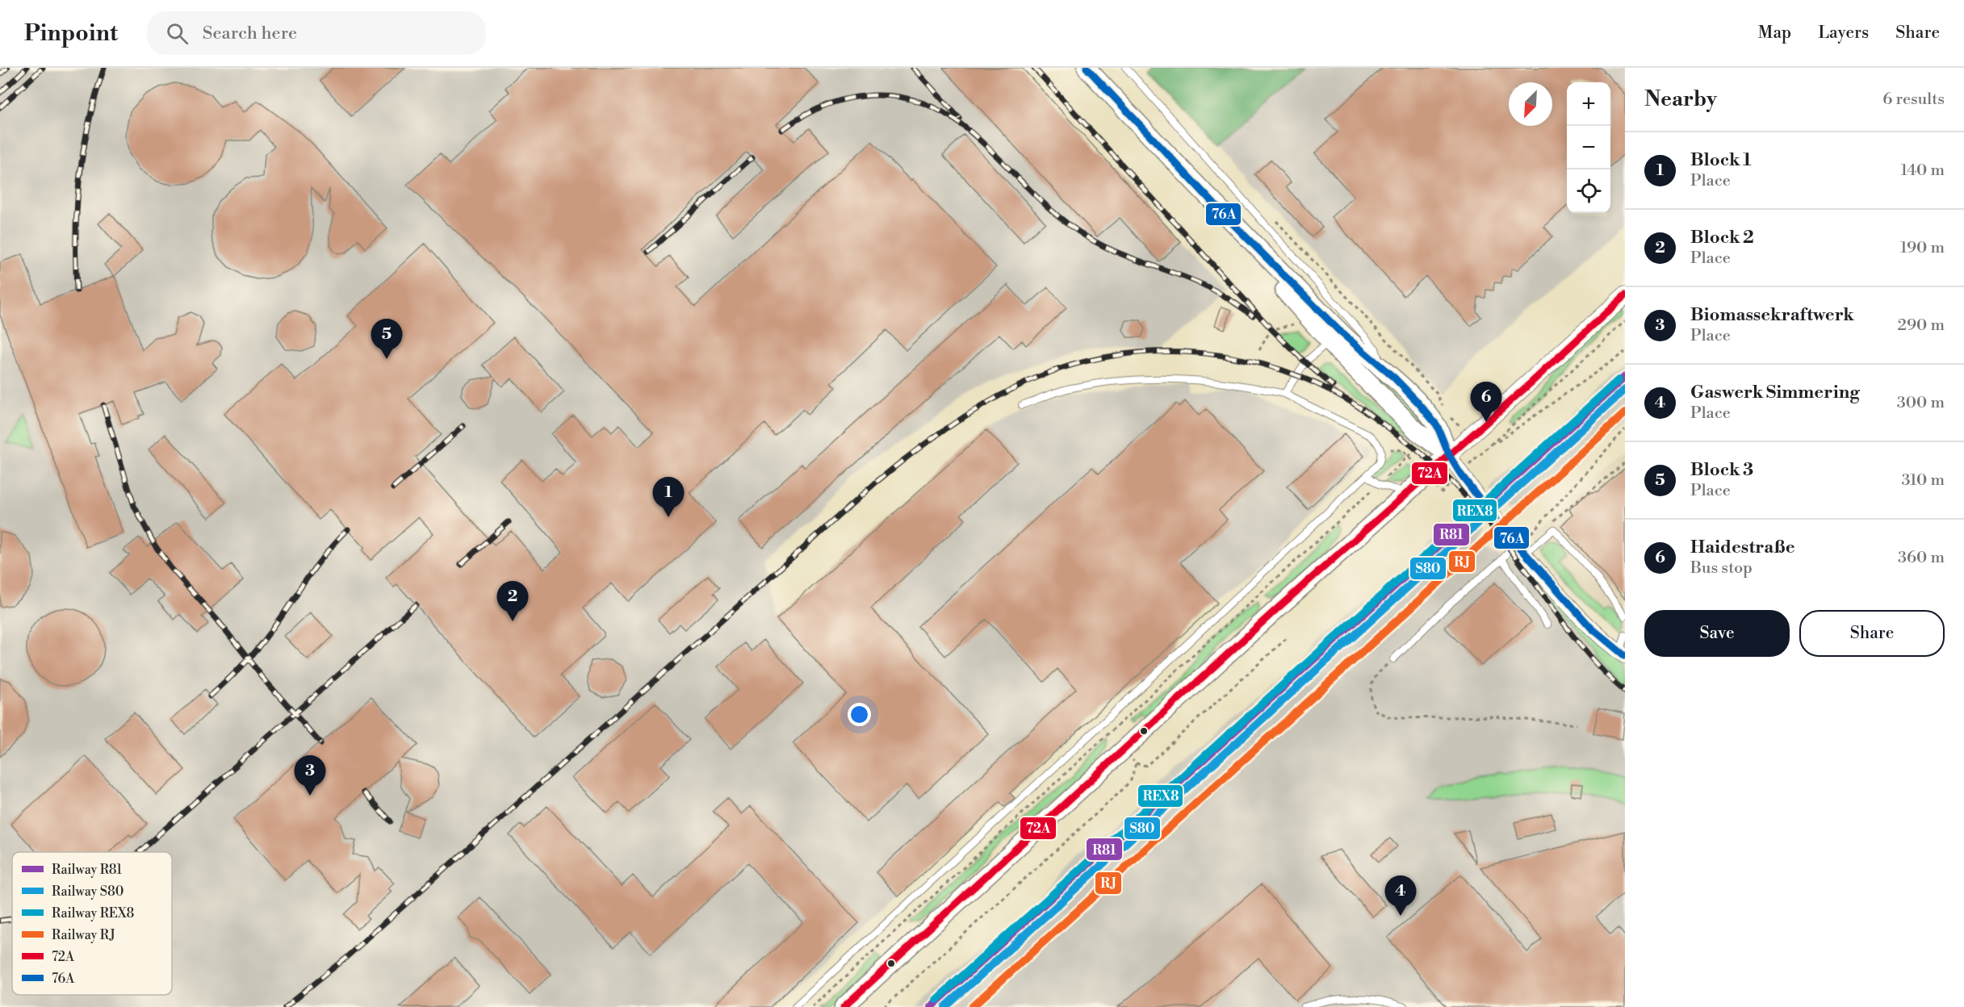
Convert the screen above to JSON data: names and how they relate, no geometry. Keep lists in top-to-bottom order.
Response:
{
  "lines": [
    "transit line 76A",
    "transit line 72A",
    "rail line R81",
    "rail line REX8",
    "rail line S80",
    "rail line RJ"
  ],
  "legend": [
    "Railway R81",
    "Railway S80",
    "Railway REX8",
    "Railway RJ",
    "72A",
    "76A"
  ],
  "north": "bottom left",
  "page": {
    "header": "Pinpoint",
    "search": "Search here",
    "nav": ["Map", "Layers", "Share"],
    "heading": ["Nearby", "6 results"],
    "map_buttons": ["+", "−"],
    "list": [
      {
        "mark": "1",
        "name": "Block 1",
        "note": "Place",
        "value": "140 m"
      },
      {
        "mark": "2",
        "name": "Block 2",
        "note": "Place",
        "value": "190 m"
      },
      {
        "mark": "3",
        "name": "Biomassekraftwerk",
        "note": "Place",
        "value": "290 m"
      },
      {
        "mark": "4",
        "name": "Gaswerk Simmering",
        "note": "Place",
        "value": "300 m"
      },
      {
        "mark": "5",
        "name": "Block 3",
        "note": "Place",
        "value": "310 m"
      },
      {
        "mark": "6",
        "name": "Haidestraße",
        "note": "Bus stop",
        "value": "360 m"
      }
    ],
    "pins": [
      "5",
      "6",
      "1",
      "2",
      "3",
      "4"
    ],
    "buttons": ["Save", "Share"]
  }
}
